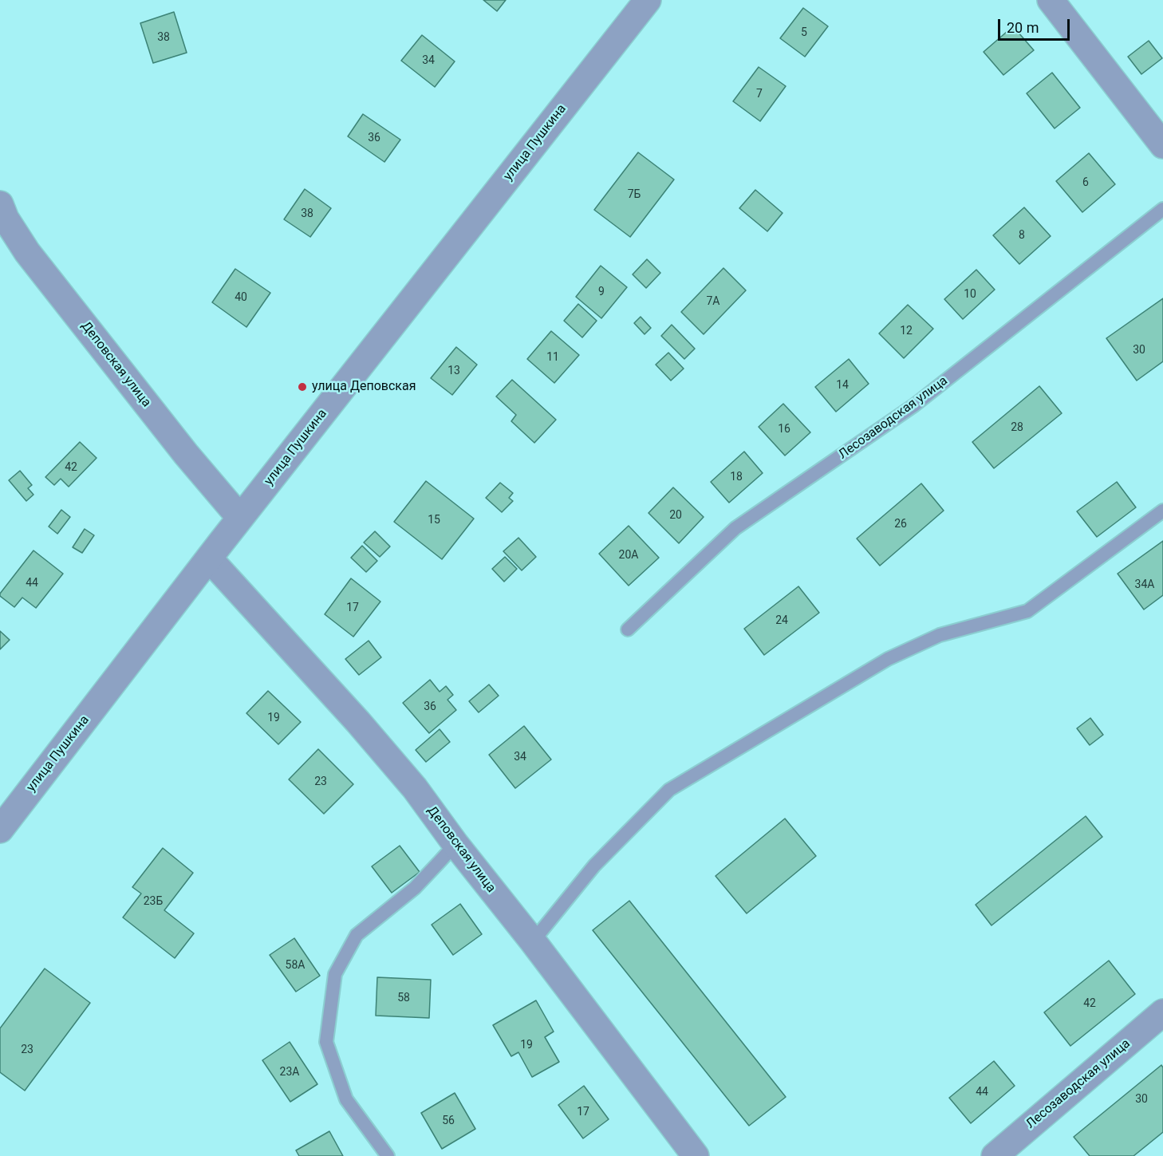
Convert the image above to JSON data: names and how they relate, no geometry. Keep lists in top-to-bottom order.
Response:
{
  "streets": {
    "street": ["улица Пушкина", "Деповская улица", "Лесозаводская улица"]
  },
  "crossings": [
    ["улица Пушкина", "Деповская улица"]
  ],
  "places": ["улица Деповская"],
  "house_numbers": [
    "5",
    "38",
    "34",
    "7",
    "36",
    "6",
    "7Б",
    "38",
    "8",
    "9",
    "10",
    "40",
    "7А",
    "12",
    "30",
    "11",
    "13",
    "14",
    "28",
    "16",
    "42",
    "18",
    "20",
    "15",
    "26",
    "20А",
    "44",
    "34А",
    "17",
    "24",
    "36",
    "19",
    "34",
    "23",
    "23Б",
    "58А",
    "58",
    "42",
    "19",
    "23",
    "23А",
    "44",
    "30",
    "17",
    "56"
  ],
  "scale_bar": "20 m"
}
